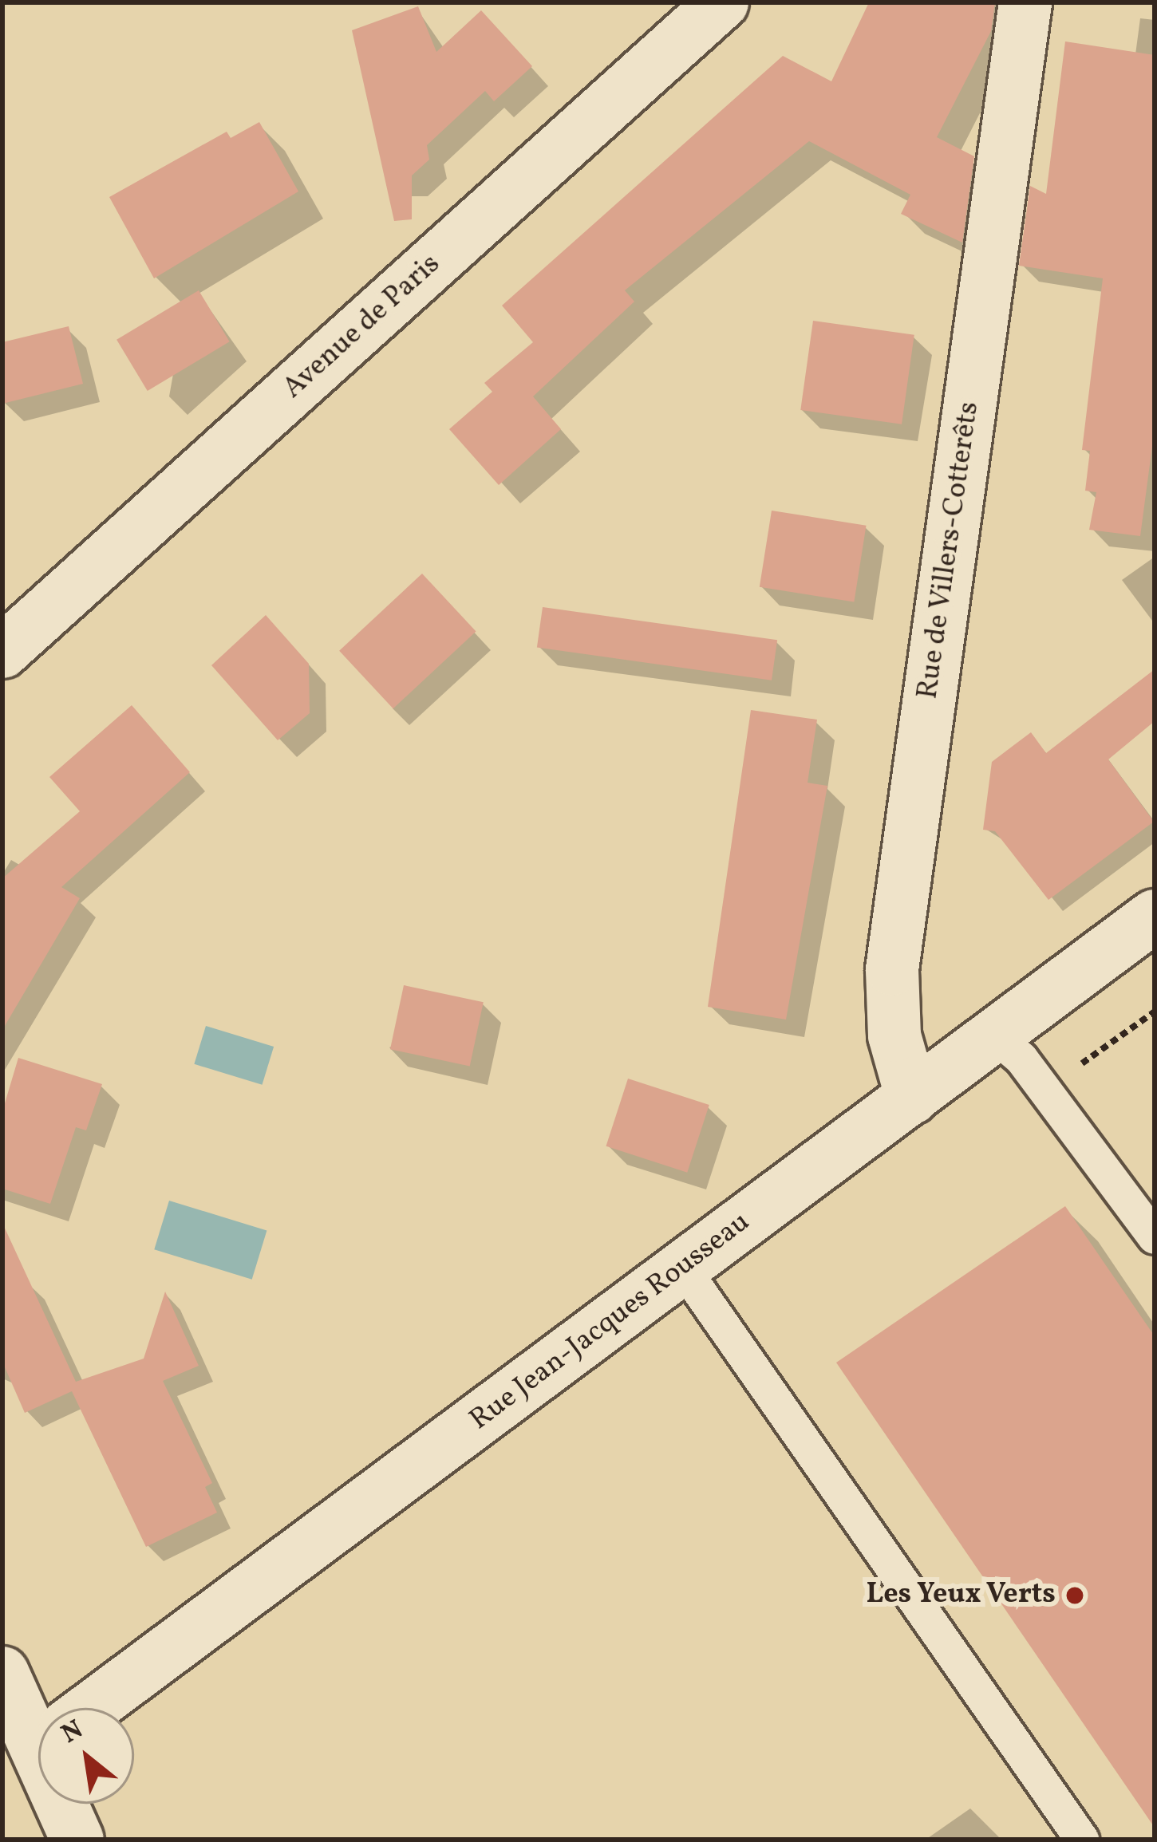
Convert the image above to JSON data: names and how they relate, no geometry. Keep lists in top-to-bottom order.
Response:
{
  "streets": {
    "street": ["Avenue de Paris", "Rue de Villers-Cotterêts", "Rue Jean-Jacques Rousseau"]
  },
  "crossings": [
    ["Rue de Villers-Cotterêts", "Rue Jean-Jacques Rousseau"]
  ],
  "places": ["Les Yeux Verts"],
  "north": "top left"
}
